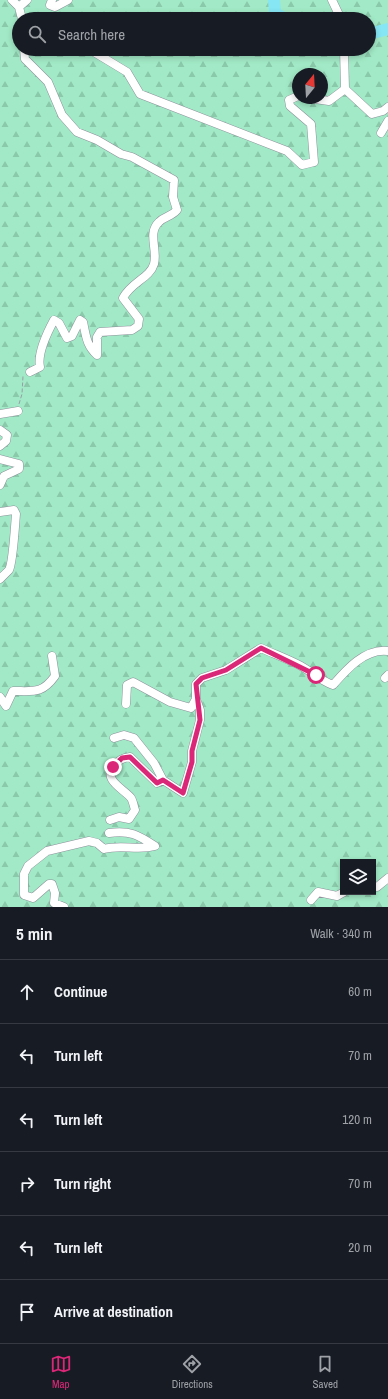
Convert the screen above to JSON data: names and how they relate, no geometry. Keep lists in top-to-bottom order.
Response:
{
  "north": "top",
  "page": {
    "search": "Search here",
    "heading": ["5 min", "Walk · 340 m"],
    "list": [
      ["Continue", "60 m"],
      ["Turn left", "70 m"],
      ["Turn left", "120 m"],
      ["Turn right", "70 m"],
      ["Turn left", "20 m"],
      "Arrive at destination"
    ],
    "nav": ["Map", "Directions", "Saved"]
  }
}
